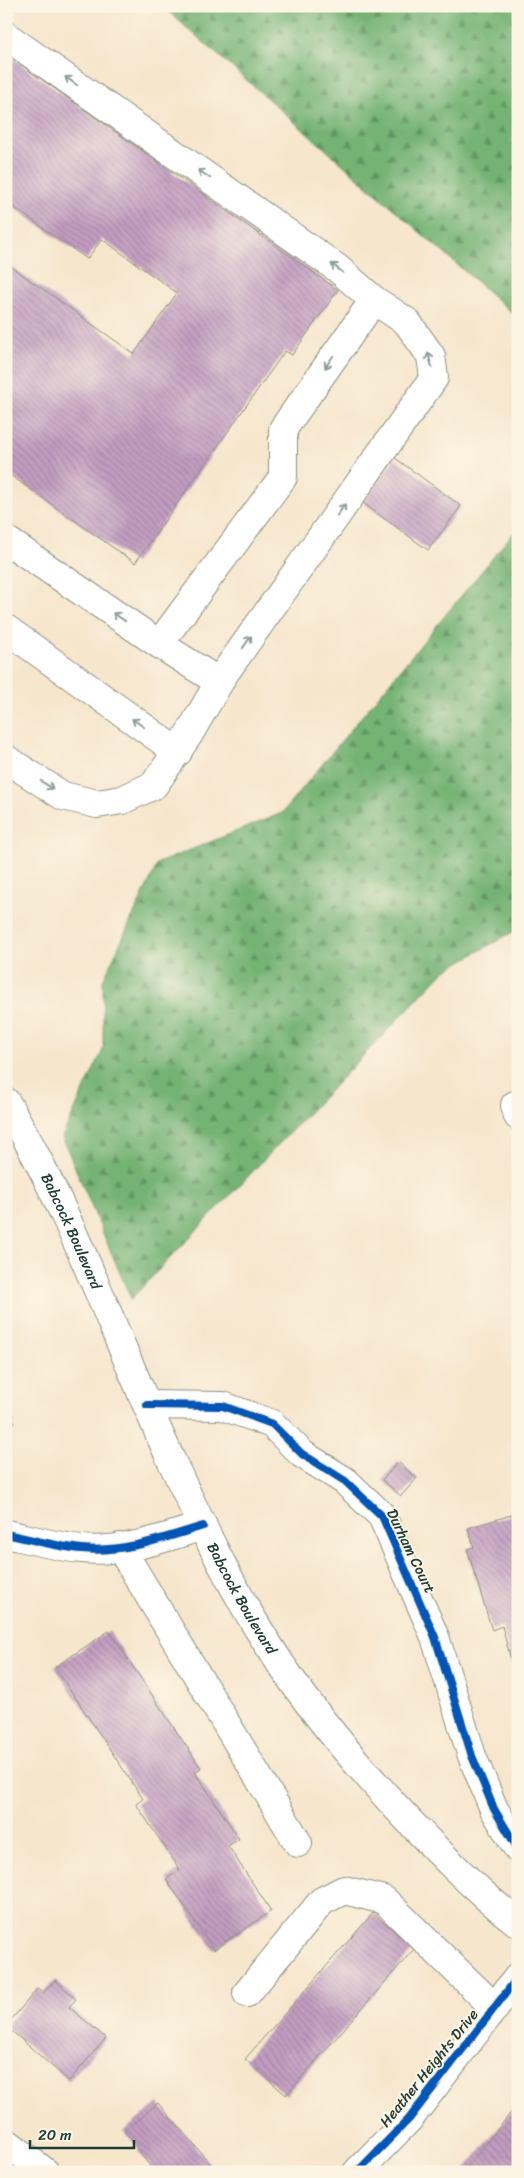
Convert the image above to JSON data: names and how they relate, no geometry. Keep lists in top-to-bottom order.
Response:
{
  "streets": {
    "street": ["Babcock Boulevard", "Durham Court", "Heather Heights Drive"]
  },
  "crossings": [
    ["Babcock Boulevard", "Durham Court"]
  ],
  "scale_bar": "20 m"
}
